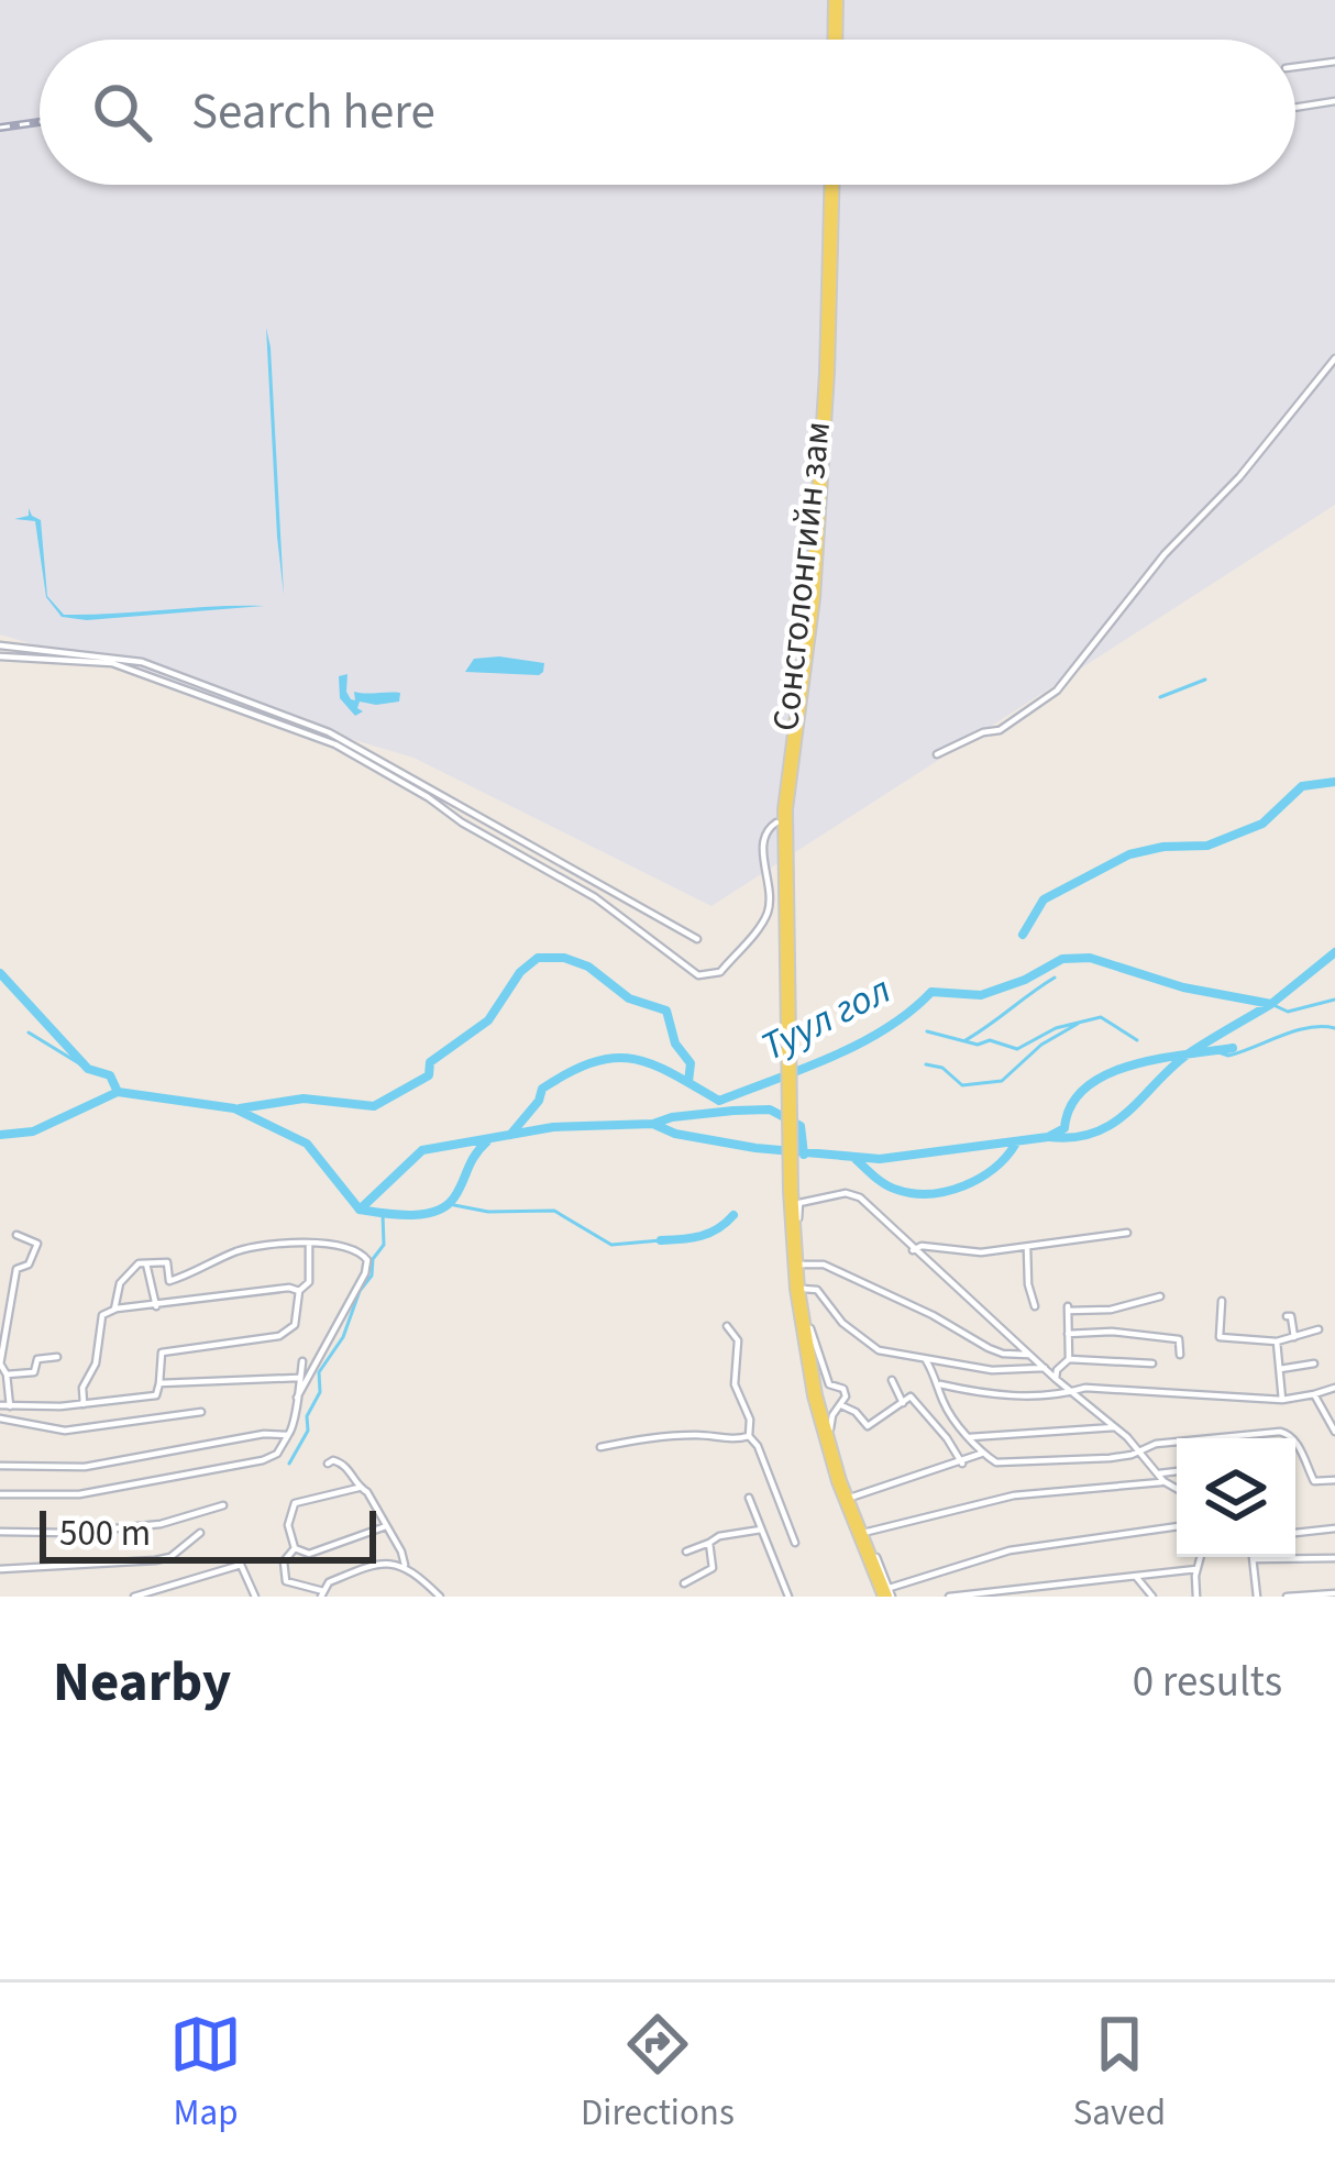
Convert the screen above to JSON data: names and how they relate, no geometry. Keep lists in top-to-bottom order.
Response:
{
  "streets": {
    "main road": ["Сонсголонгийн зам"]
  },
  "water": ["Туул гол"],
  "scale_bar": "500 m",
  "page": {
    "search": "Search here",
    "scale": "500 m",
    "heading": ["Nearby", "0 results"],
    "nav": ["Map", "Directions", "Saved"]
  }
}
